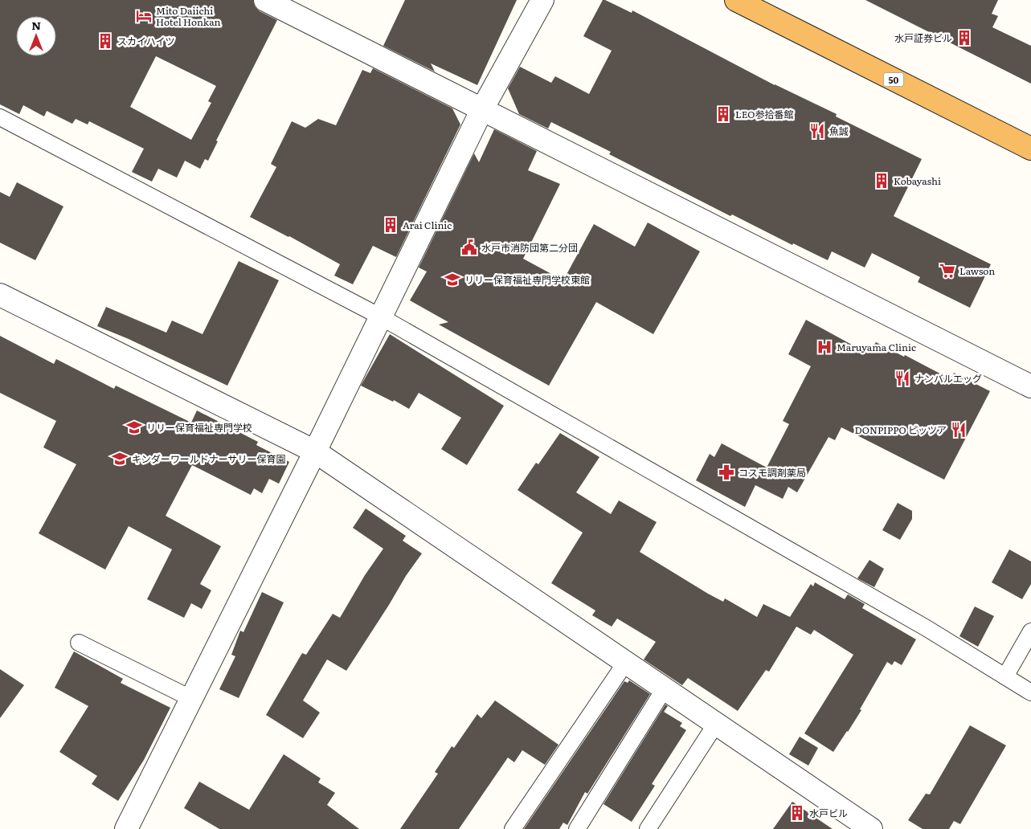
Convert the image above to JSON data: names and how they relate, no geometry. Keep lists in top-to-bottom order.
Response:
{
  "streets": {
    "highway": ["50"]
  },
  "places": {
    "hotel": ["Mito Daiichi Hotel Honkan"],
    "building": [
      "水戸証券ビル",
      "スカイハイツ",
      "LEO参拾番館",
      "Kobayashi",
      "Arai Clinic",
      "水戸ビル"
    ],
    "restaurant": ["魚誠", "ナンバルエッグ", "DONPIPPO ピッツア"],
    "public building": ["水戸市消防団第二分団"],
    "supermarket": ["Lawson"],
    "school or university": ["リリー保育福祉専門学校東館", "リリー保育福祉専門学校", "キンダーワールドナーサリー保育園"],
    "hospital": ["Maruyama Clinic"],
    "pharmacy": ["コスモ調剤薬局"]
  },
  "north": "top"
}
